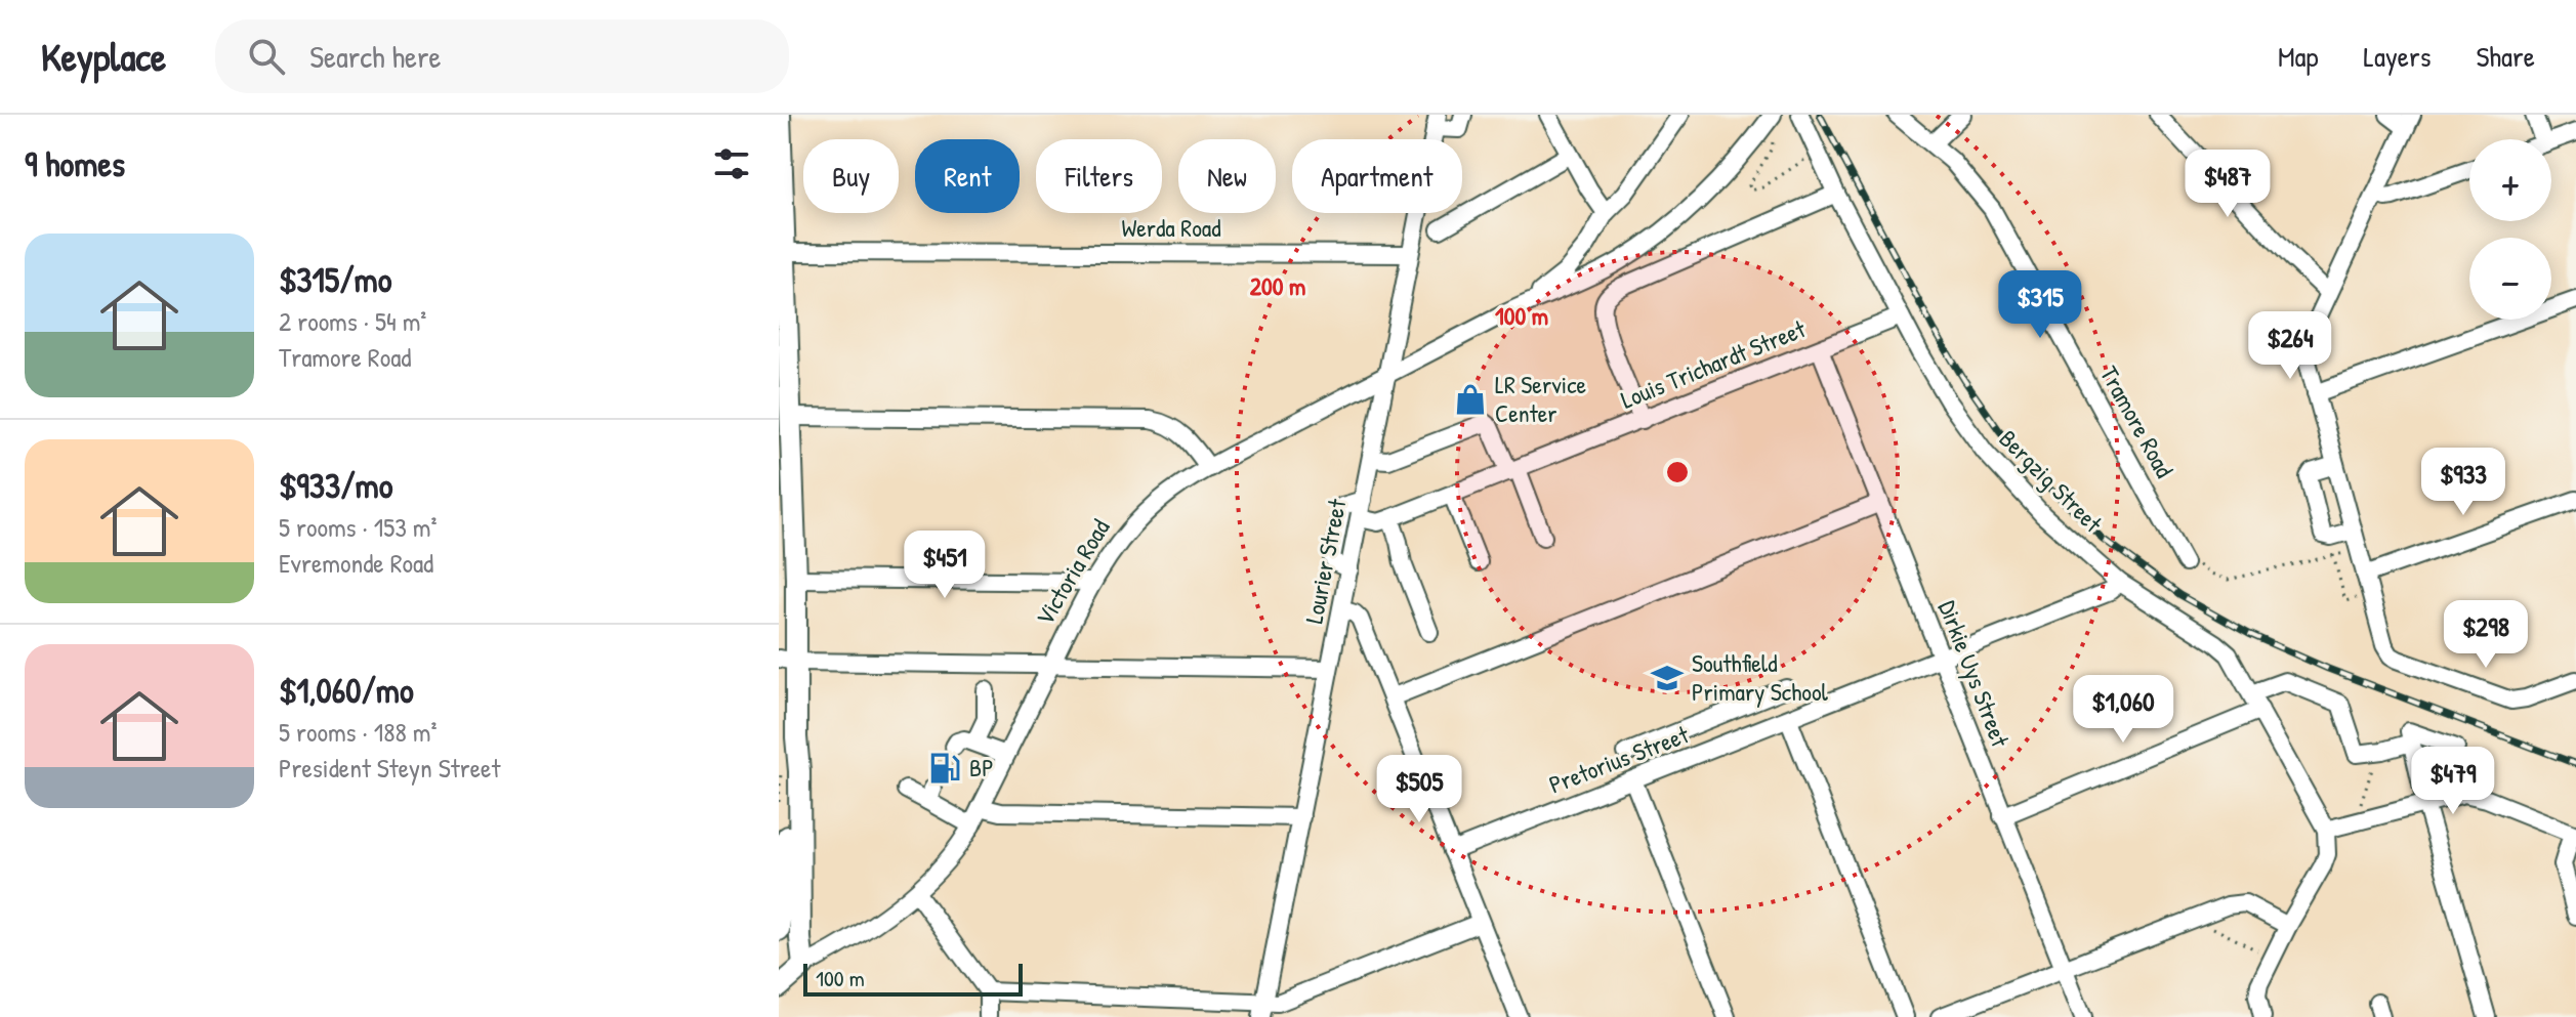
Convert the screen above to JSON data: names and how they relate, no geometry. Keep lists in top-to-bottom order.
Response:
{
  "streets": {
    "main road": ["Victoria Road"],
    "street": [
      "Werda Road",
      "Louis Trichardt Street",
      "Tramore Road",
      "Bergzig Street",
      "Lourier Street",
      "Dirkie Uys Street",
      "Pretorius Street"
    ]
  },
  "crossings": [
    ["Werda Road", "Lourier Street"],
    ["Louis Trichardt Street", "Bergzig Street"],
    ["Louis Trichardt Street", "Lourier Street"],
    ["Louis Trichardt Street", "Dirkie Uys Street"],
    ["Bergzig Street", "Pretorius Street"],
    ["Lourier Street", "Victoria Road"],
    ["Dirkie Uys Street", "Pretorius Street"]
  ],
  "places": {
    "shop": ["LR Service Center"],
    "school or university": ["Southfield Primary School"],
    "fuel station": ["BP"]
  },
  "scale_bar": "100 m",
  "page": {
    "header": "Keyplace",
    "search": "Search here",
    "nav": ["Map", "Layers", "Share"],
    "heading": "9 homes",
    "map_buttons": ["+", "−"],
    "chip": [
      "Buy",
      "Rent",
      "Filters",
      "New",
      "Apartment"
    ],
    "price": [
      "$487",
      "$315",
      "$264",
      "$933",
      "$451",
      "$298",
      "$1,060",
      "$479",
      "$505"
    ],
    "list": [
      {
        "name": "$315/mo",
        "note": "2 rooms · 54 m² · Tramore Road"
      },
      {
        "name": "$933/mo",
        "note": "5 rooms · 153 m² · Evremonde Road"
      },
      {
        "name": "$1,060/mo",
        "note": "5 rooms · 188 m² · President Steyn Street"
      }
    ],
    "scale": "100 m"
  },
  "rings": ["200 m", "100 m"]
}
